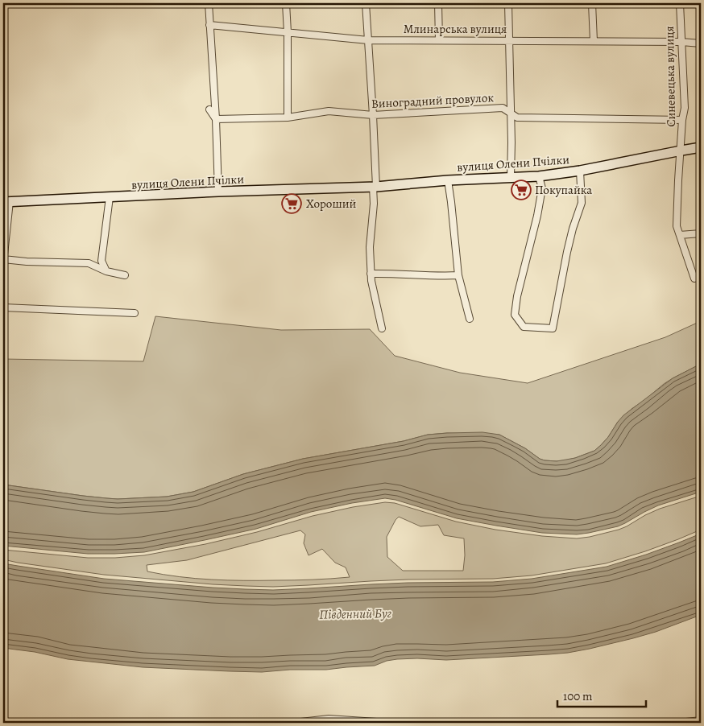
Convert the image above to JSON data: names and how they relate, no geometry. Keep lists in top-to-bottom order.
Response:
{
  "streets": {
    "street": [
      "Млинарська вулиця",
      "Синевецька вулиця",
      "Виноградний провулок",
      "вулиця Олени Пчілки"
    ]
  },
  "crossings": [
    ["Млинарська вулиця", "Синевецька вулиця"],
    ["Синевецька вулиця", "Виноградний провулок"],
    ["Синевецька вулиця", "вулиця Олени Пчілки"]
  ],
  "water": ["Південний Буг"],
  "places": {
    "supermarket": ["Покупайка", "Хороший"]
  },
  "scale_bar": "100 m"
}
